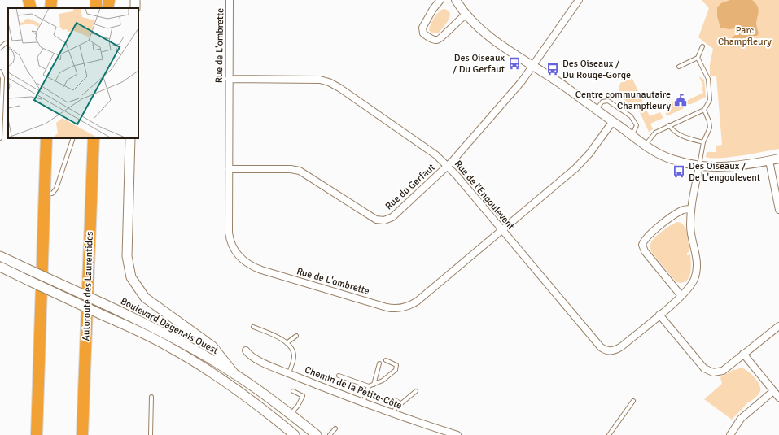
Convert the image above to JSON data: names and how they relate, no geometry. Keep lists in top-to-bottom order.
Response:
{
  "streets": {
    "highway": ["Autoroute des Laurentides"],
    "main road": ["Boulevard Dagenais Ouest"],
    "street": [
      "Rue de L'ombrette",
      "Rue du Gerfaut",
      "Rue de l'Engoulevent",
      "Chemin de la Petite-Côte"
    ]
  },
  "crossings": [
    ["Rue de L'ombrette", "Rue du Gerfaut"],
    ["Rue de L'ombrette", "Rue de l'Engoulevent"],
    ["Rue du Gerfaut", "Rue de l'Engoulevent"]
  ],
  "parks": ["Parc Champfleury"],
  "places": {
    "bus stop": ["Des Oiseaux / Du Gerfaut", "Des Oiseaux / Du Rouge-Gorge", "Des Oiseaux / De L'engoulevent"],
    "public building": ["Centre communautaire Champfleury"]
  }
}
